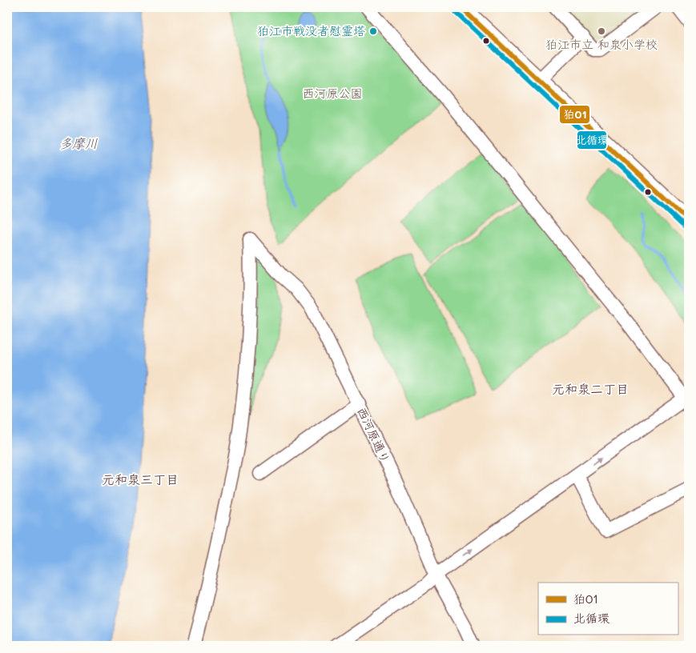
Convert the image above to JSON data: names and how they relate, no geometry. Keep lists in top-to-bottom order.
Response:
{
  "streets": {
    "street": ["西河原通り"]
  },
  "districts": ["元和泉二丁目", "元和泉三丁目"],
  "water": ["多摩川"],
  "parks": ["西河原公園"],
  "places": ["狛江市戦没者慰霊塔", "狛江市立 和泉小学校"],
  "lines": ["transit line 狛01", "transit line 北循環"],
  "legend": ["狛01", "北循環"]
}
